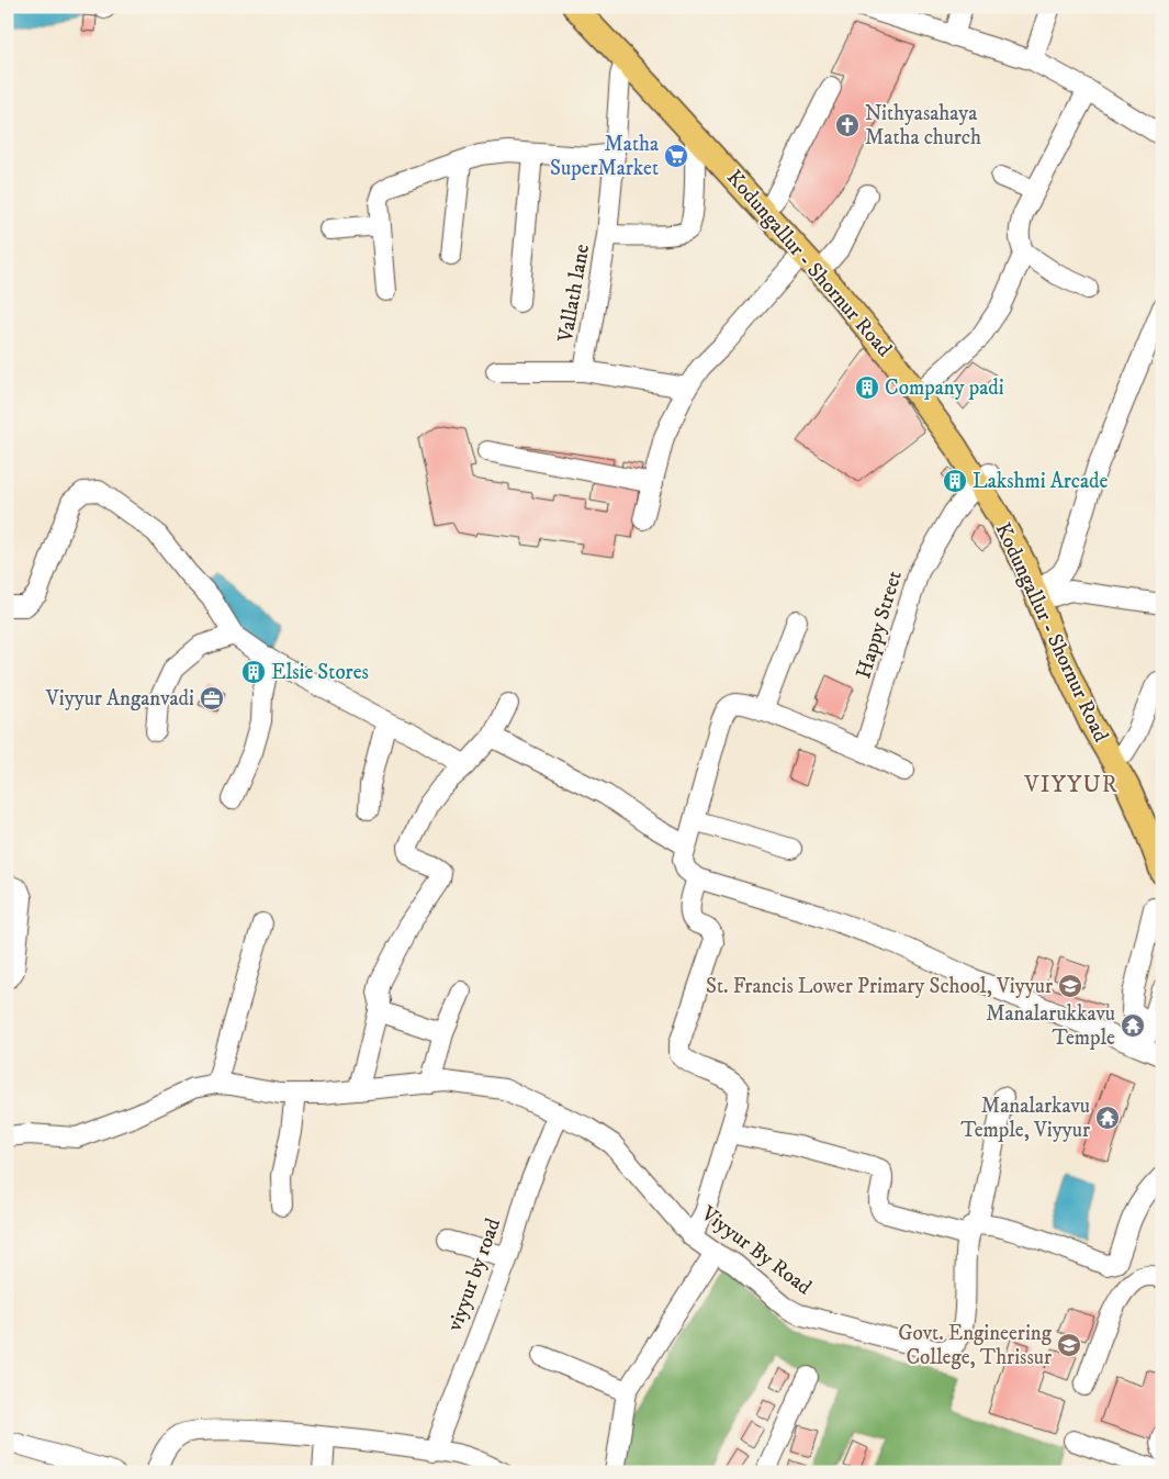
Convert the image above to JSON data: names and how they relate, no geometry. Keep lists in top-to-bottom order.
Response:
{
  "streets": {
    "main road": ["Kodungallur - Shornur Road"],
    "street": [
      "Vallath lane",
      "Happy Street",
      "Viyyur By Road",
      "viyyur by road"
    ]
  },
  "crossings": [
    ["Kodungallur - Shornur Road", "Vallath lane"],
    ["Kodungallur - Shornur Road", "Happy Street"],
    ["Viyyur By Road", "viyyur by road"]
  ],
  "districts": ["VIYYUR"],
  "places": {
    "church": ["Nithyasahaya Matha church"],
    "supermarket": ["Matha SuperMarket"],
    "building": ["Company padi", "Lakshmi Arcade", "Elsie Stores"],
    "office": ["Viyyur Anganvadi"],
    "school or university": ["St. Francis Lower Primary School, Viyyur", "Govt. Engineering College, Thrissur"],
    "temple": ["Manalarukkavu Temple", "Manalarkavu Temple, Viyyur"]
  }
}
